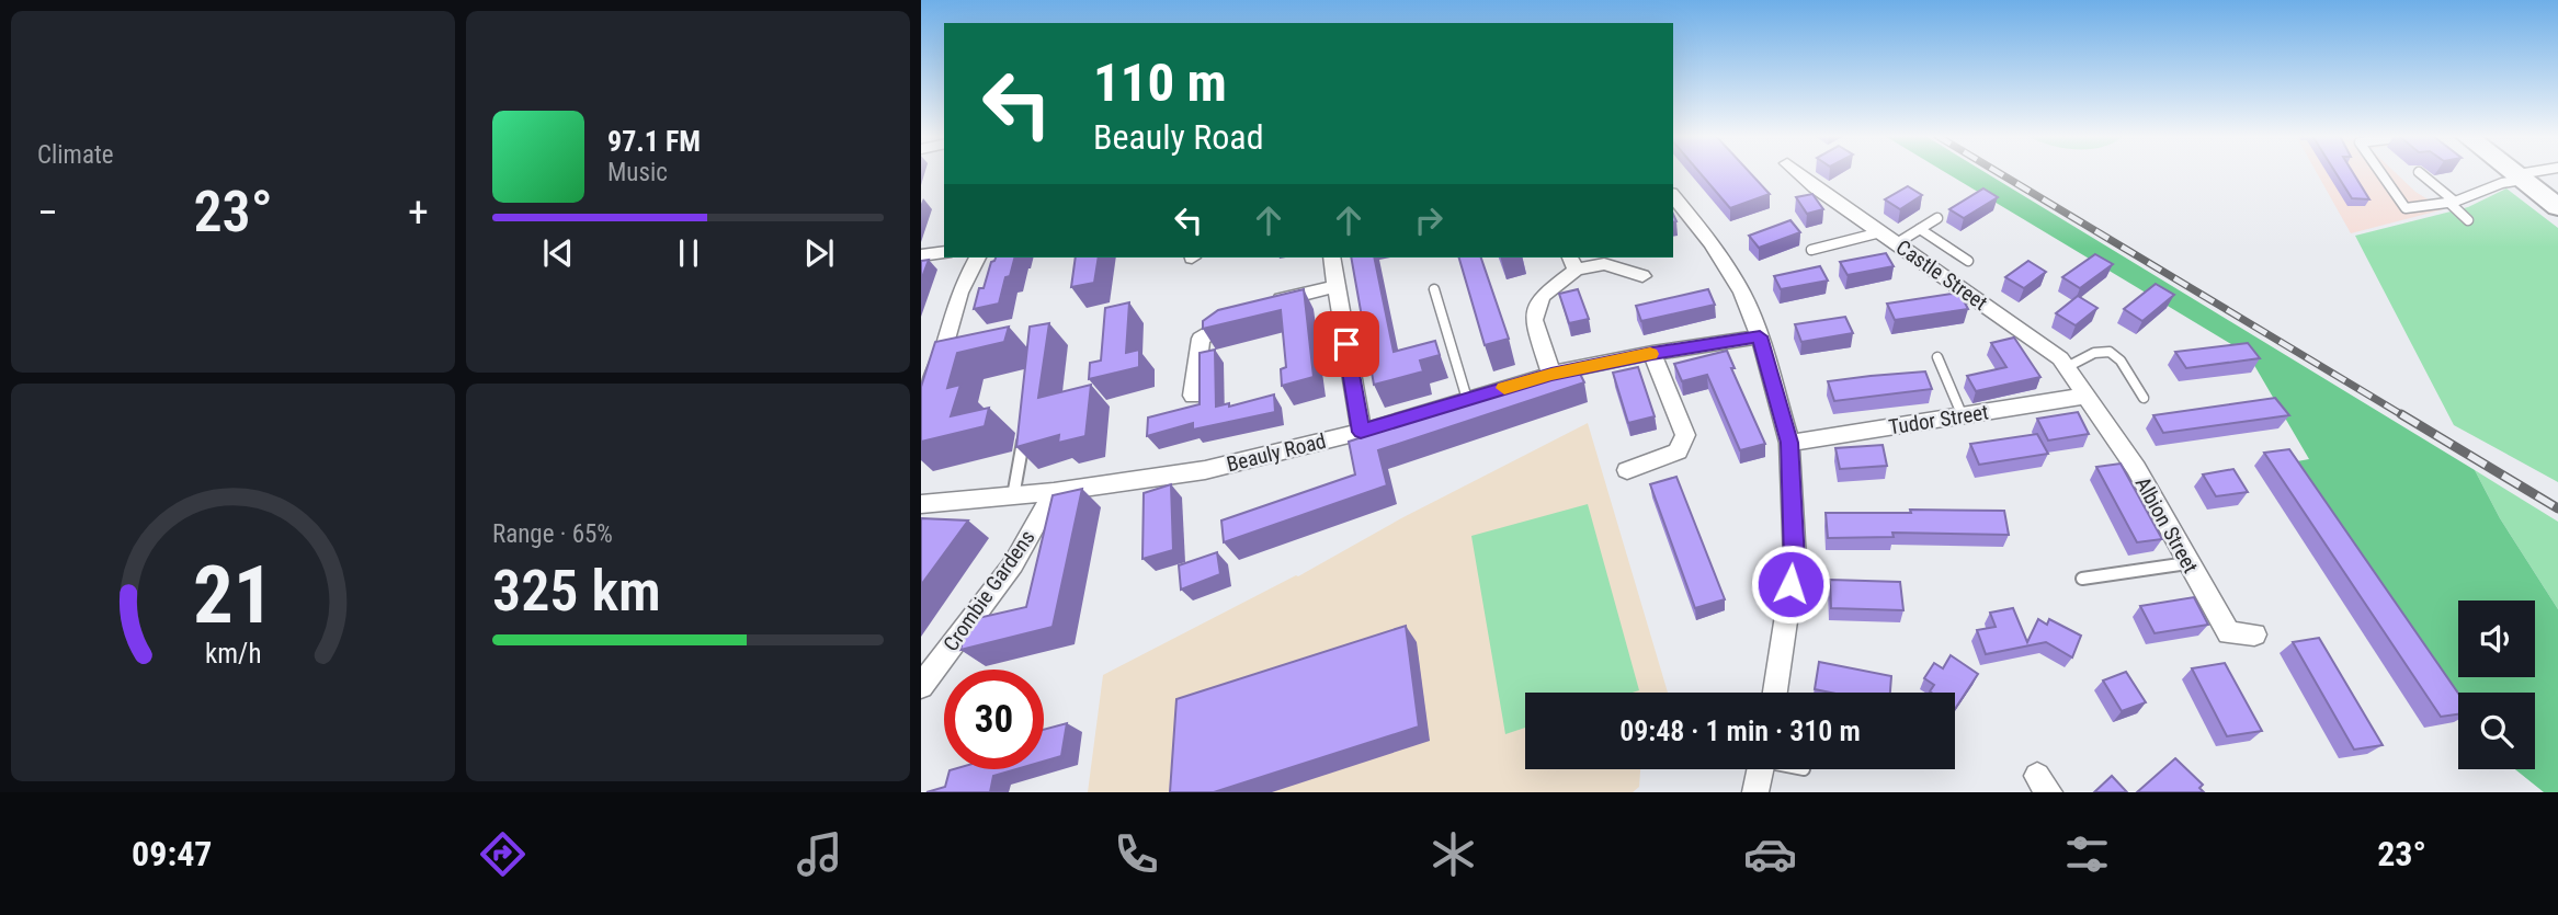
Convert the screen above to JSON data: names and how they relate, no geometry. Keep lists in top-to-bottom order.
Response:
{
  "streets": {
    "street": [
      "Castle Street",
      "Tudor Street",
      "Beauly Road",
      "Albion Street",
      "Crombie Gardens"
    ]
  },
  "crossings": [
    ["Castle Street", "Tudor Street"],
    ["Castle Street", "Albion Street"],
    ["Tudor Street", "Albion Street"],
    ["Beauly Road", "Crombie Gardens"]
  ],
  "page": {
    "tile": [
      "Climate",
      ["Range · 65%", "325 km"]
    ],
    "turn": ["110 m", "Beauly Road"],
    "song": ["97.1 FM", "Music"],
    "heat": ["−", "23°", "+"],
    "limit": "30",
    "trip": "09:48 · 1 min · 310 m",
    "tabs": ["09:47", "23°"],
    "gauge": ["21", "km/h"]
  }
}
